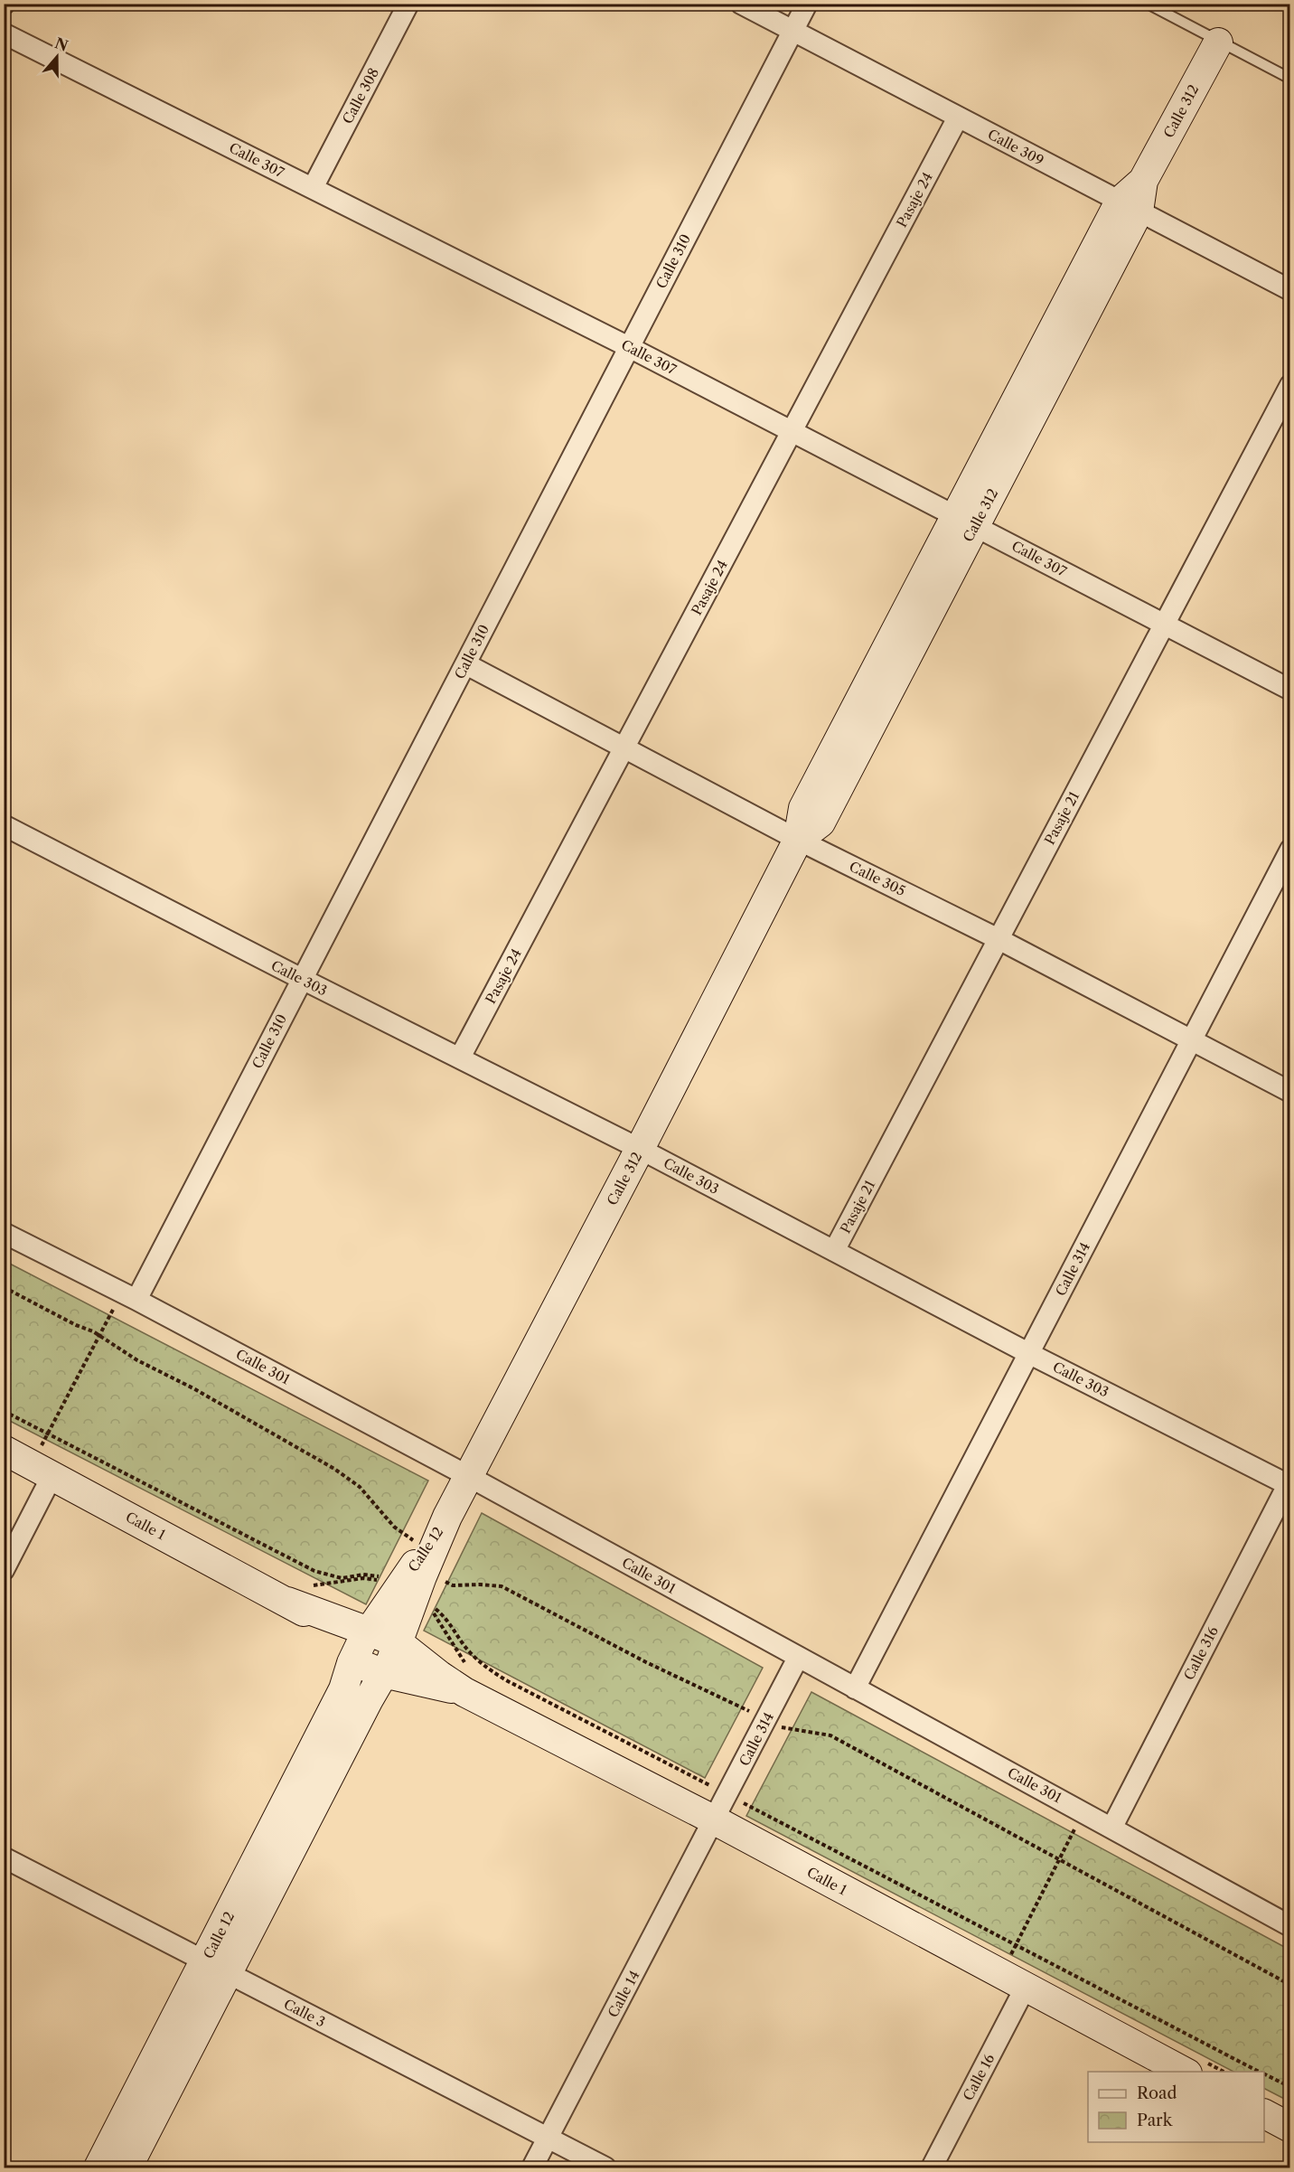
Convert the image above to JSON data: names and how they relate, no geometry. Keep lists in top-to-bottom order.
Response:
{
  "streets": {
    "street": [
      "Calle 308",
      "Calle 312",
      "Calle 309",
      "Calle 307",
      "Pasaje 24",
      "Calle 310",
      "Pasaje 21",
      "Calle 305",
      "Calle 303",
      "Calle 314",
      "Calle 301",
      "Calle 1",
      "Calle 12",
      "Calle 316",
      "Calle 14",
      "Calle 3",
      "Calle 16"
    ]
  },
  "crossings": [
    ["Calle 308", "Calle 307"],
    ["Calle 312", "Calle 309"],
    ["Calle 312", "Calle 307"],
    ["Calle 312", "Calle 305"],
    ["Calle 312", "Calle 303"],
    ["Calle 312", "Calle 301"],
    ["Calle 312", "Calle 12"],
    ["Calle 309", "Pasaje 24"],
    ["Calle 309", "Calle 310"],
    ["Calle 307", "Pasaje 24"],
    ["Calle 307", "Calle 310"],
    ["Calle 307", "Pasaje 21"],
    ["Pasaje 24", "Calle 305"],
    ["Pasaje 24", "Calle 303"],
    ["Calle 310", "Calle 305"],
    ["Calle 310", "Calle 303"],
    ["Calle 310", "Calle 301"],
    ["Pasaje 21", "Calle 305"],
    ["Pasaje 21", "Calle 303"],
    ["Calle 305", "Calle 314"],
    ["Calle 303", "Calle 314"],
    ["Calle 303", "Calle 316"],
    ["Calle 314", "Calle 301"],
    ["Calle 314", "Calle 1"],
    ["Calle 314", "Calle 14"],
    ["Calle 301", "Calle 316"],
    ["Calle 1", "Calle 12"],
    ["Calle 1", "Calle 14"],
    ["Calle 1", "Calle 16"],
    ["Calle 12", "Calle 3"],
    ["Calle 14", "Calle 3"]
  ],
  "legend": ["Road", "Park"],
  "north": "top"
}
